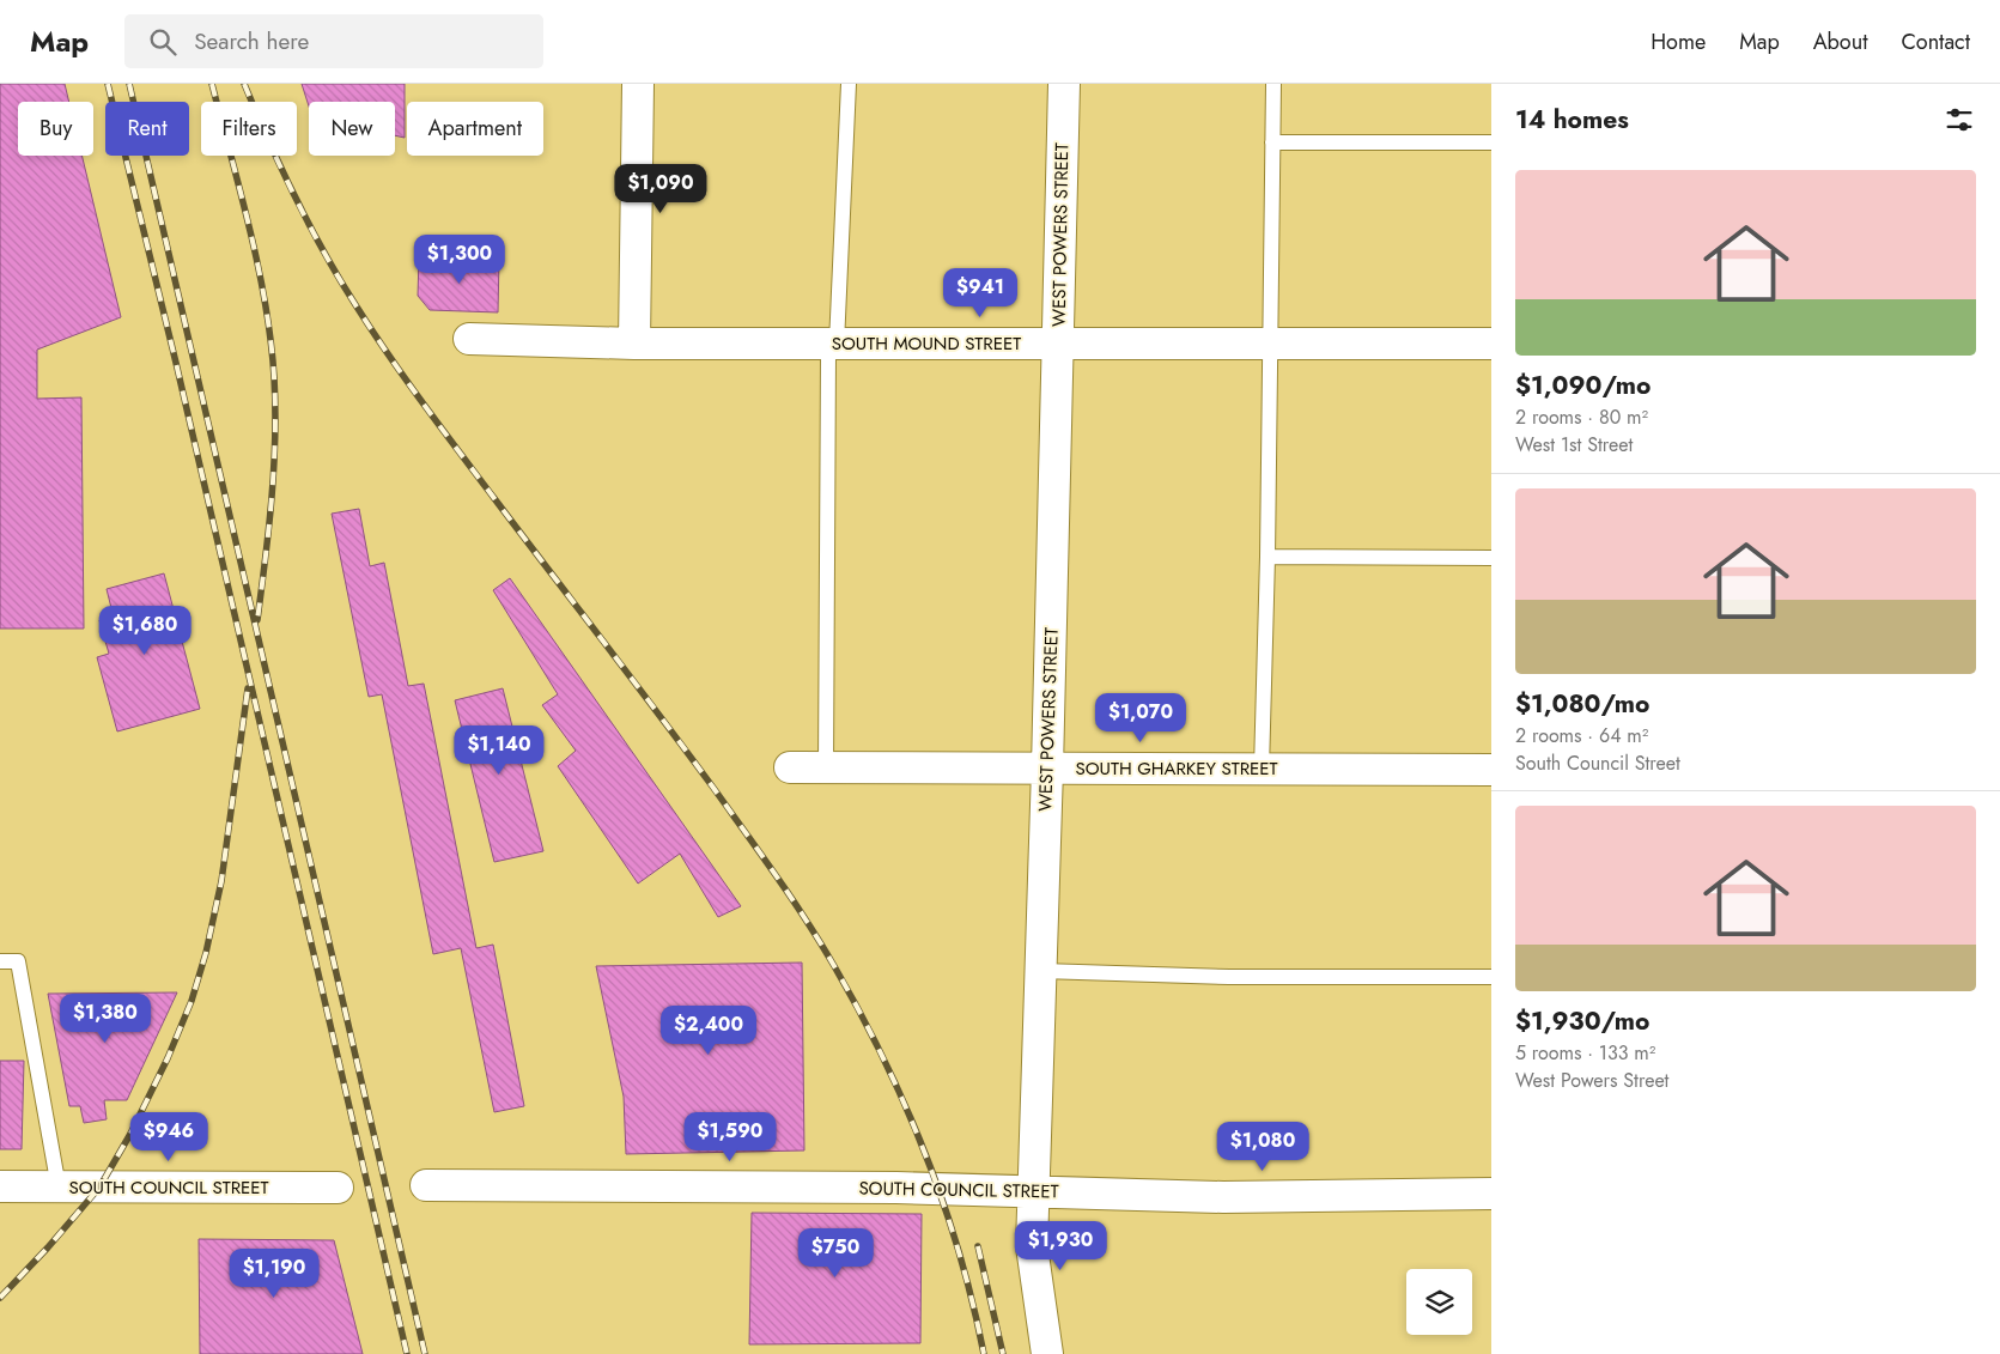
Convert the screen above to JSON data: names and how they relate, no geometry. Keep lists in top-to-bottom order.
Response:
{
  "streets": {
    "street": [
      "WEST POWERS STREET",
      "SOUTH MOUND STREET",
      "SOUTH GHARKEY STREET",
      "SOUTH COUNCIL STREET"
    ]
  },
  "crossings": [
    ["WEST POWERS STREET", "SOUTH MOUND STREET"],
    ["WEST POWERS STREET", "SOUTH GHARKEY STREET"],
    ["WEST POWERS STREET", "SOUTH COUNCIL STREET"]
  ],
  "page": {
    "header": "Map",
    "search": "Search here",
    "nav": [
      "Home",
      "Map",
      "About",
      "Contact"
    ],
    "heading": "14 homes",
    "chip": [
      "Buy",
      "Rent",
      "Filters",
      "New",
      "Apartment"
    ],
    "list": [
      {
        "name": "$1,090/mo",
        "note": "2 rooms · 80 m² · West 1st Street"
      },
      {
        "name": "$1,080/mo",
        "note": "2 rooms · 64 m² · South Council Street"
      },
      {
        "name": "$1,930/mo",
        "note": "5 rooms · 133 m² · West Powers Street"
      }
    ],
    "price": [
      "$1,090",
      "$1,300",
      "$941",
      "$1,680",
      "$1,070",
      "$1,140",
      "$1,380",
      "$2,400",
      "$946",
      "$1,590",
      "$1,080",
      "$1,930",
      "$750",
      "$1,190"
    ]
  }
}
